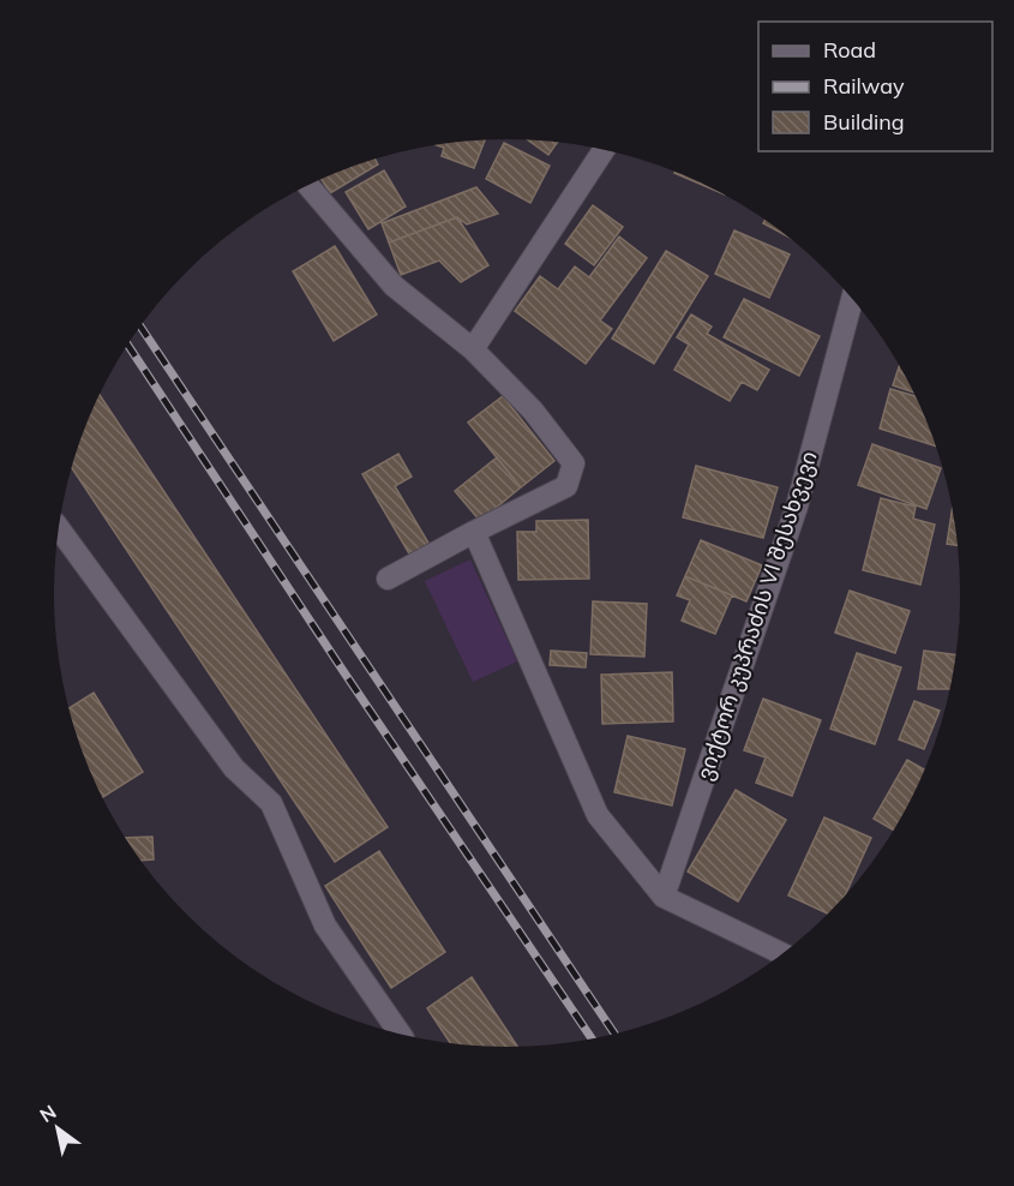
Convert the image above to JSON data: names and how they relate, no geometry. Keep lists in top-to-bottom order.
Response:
{
  "streets": {
    "street": ["ვიქტორ კუპრაძის VI შესახვევი"]
  },
  "legend": ["Road", "Railway", "Building"],
  "north": "top left"
}
